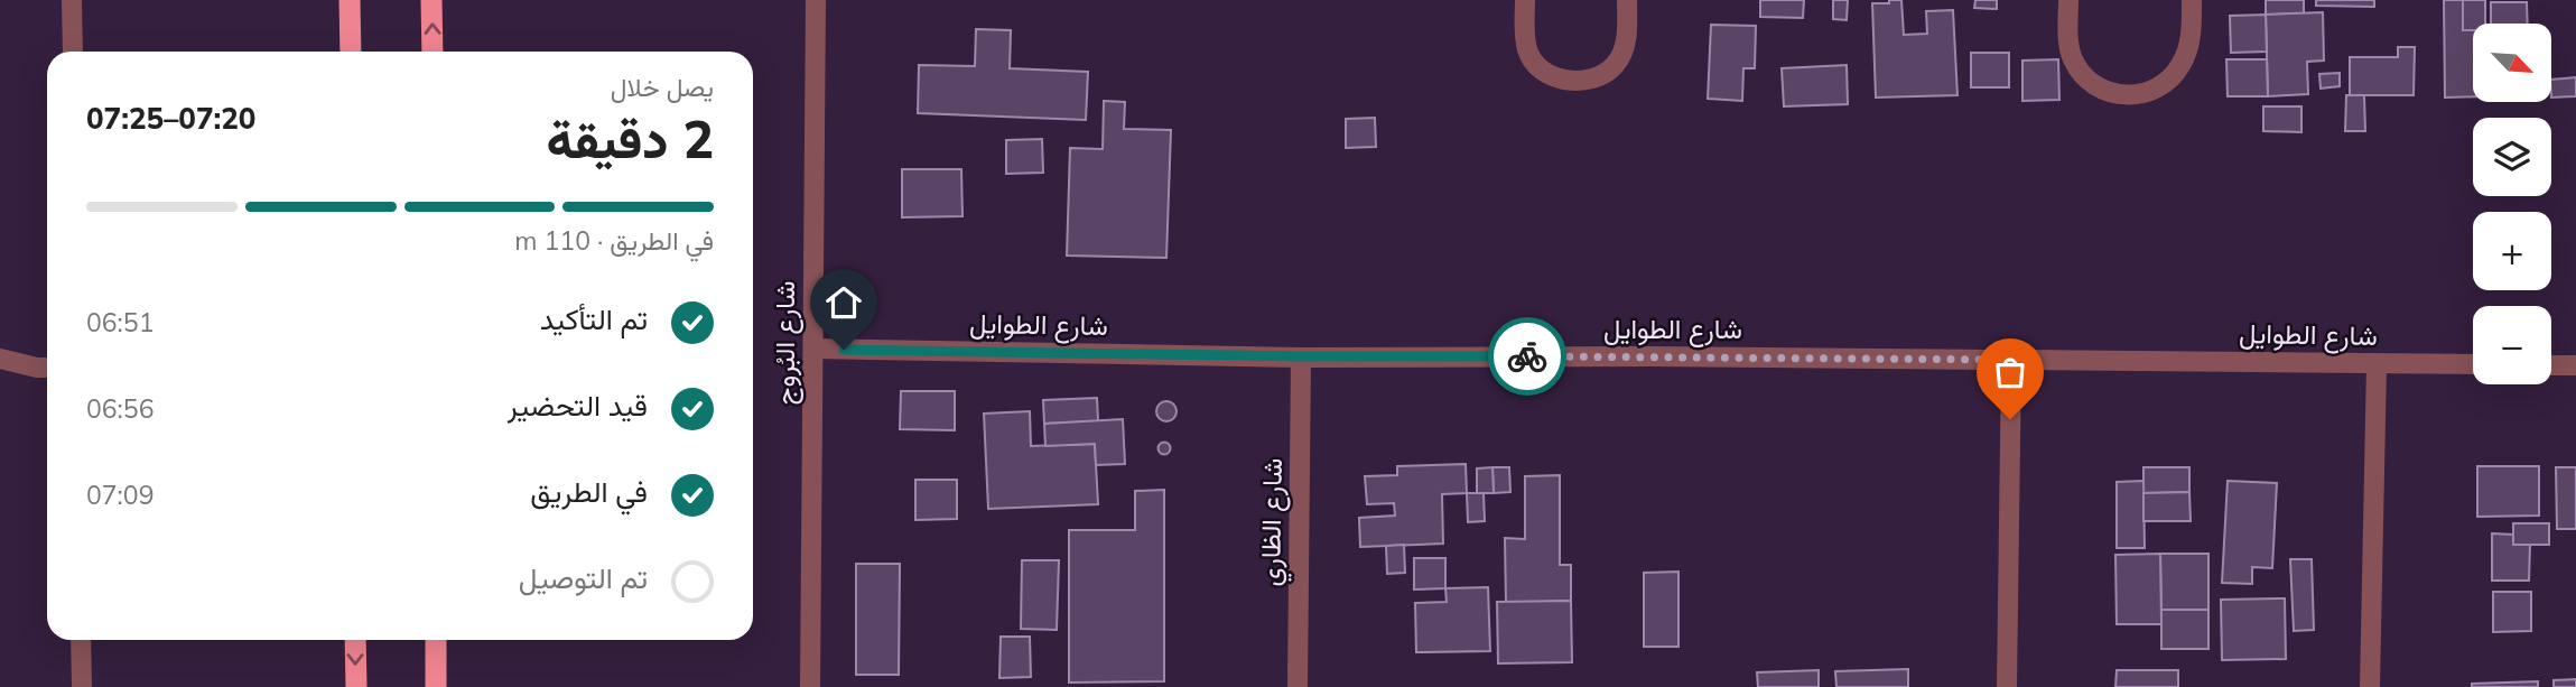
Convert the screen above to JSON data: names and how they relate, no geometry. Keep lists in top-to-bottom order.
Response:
{
  "streets": {
    "street": ["شارع الطوايل", "شارع البُروج", "شارع الظاري"]
  },
  "crossings": [
    ["شارع الطوايل", "شارع البُروج"],
    ["شارع الطوايل", "شارع الظاري"]
  ],
  "north": "bottom right",
  "page": {
    "map_buttons": ["+", "−"],
    "heading": ["2 دقيقة", "يصل خلال", "07:20–07:25"],
    "bar": "في الطريق · 110 m",
    "list": [
      ["تم التأكيد", "06:51"],
      ["قيد التحضير", "06:56"],
      ["في الطريق", "07:09"],
      "تم التوصيل"
    ]
  }
}
